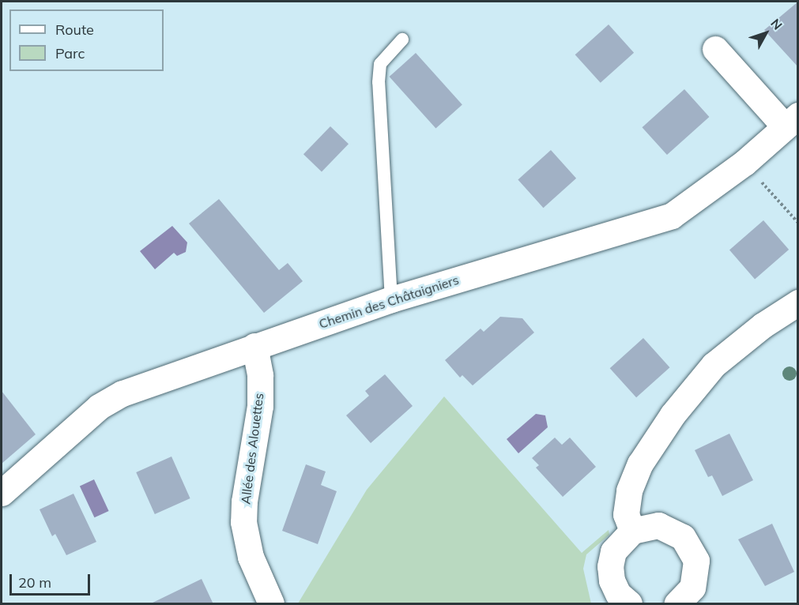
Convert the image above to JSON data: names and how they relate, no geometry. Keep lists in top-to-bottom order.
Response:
{
  "streets": {
    "street": ["Chemin des Châtaigniers", "Allée des Alouettes"]
  },
  "crossings": [
    ["Chemin des Châtaigniers", "Allée des Alouettes"]
  ],
  "legend": ["Route", "Parc"],
  "scale_bar": "20 m",
  "north": "top right"
}
